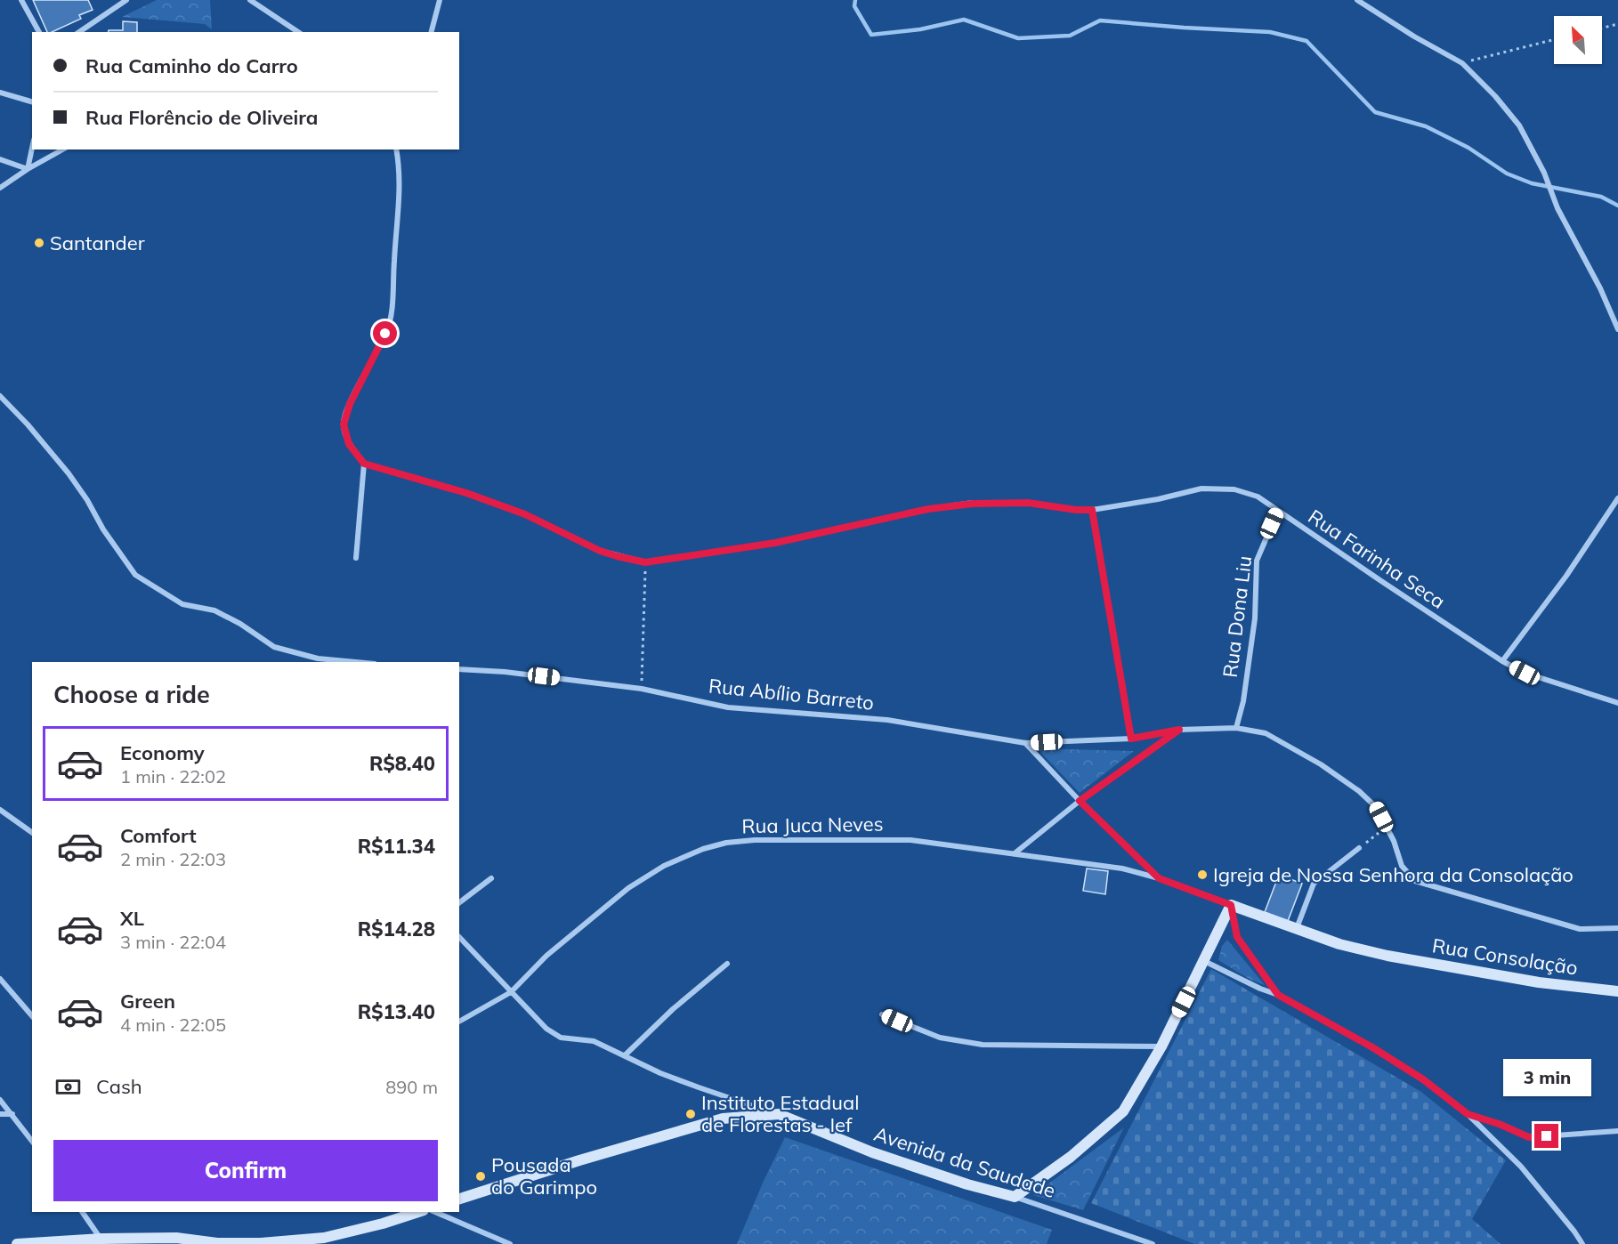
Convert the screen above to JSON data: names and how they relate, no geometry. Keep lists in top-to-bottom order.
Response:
{
  "streets": {
    "street": [
      "Rua Farinha Seca",
      "Rua Dona Liu",
      "Rua Abílio Barreto",
      "Rua Juca Neves",
      "Rua Consolação",
      "Avenida da Saudade"
    ]
  },
  "crossings": [
    ["Rua Farinha Seca", "Rua Dona Liu"],
    ["Rua Dona Liu", "Rua Abílio Barreto"],
    ["Rua Juca Neves", "Rua Consolação"]
  ],
  "places": [
    "Santander",
    "Igreja de Nossa Senhora da Consolação",
    "Instituto Estadual de Florestas - Ief",
    "Pousada do Garimpo"
  ],
  "north": "top left",
  "page": {
    "banner": ["Rua Caminho do Carro", "Rua Florêncio de Oliveira"],
    "heading": "Choose a ride",
    "list": [
      {
        "name": "Economy",
        "note": "1 min · 22:02",
        "value": "R$8.40"
      },
      {
        "name": "Comfort",
        "note": "2 min · 22:03",
        "value": "R$11.34"
      },
      {
        "name": "XL",
        "note": "3 min · 22:04",
        "value": "R$14.28"
      },
      {
        "name": "Green",
        "note": "4 min · 22:05",
        "value": "R$13.40"
      }
    ],
    "pay": ["Cash", "890 m"],
    "bubble": "3 min",
    "buttons": "Confirm"
  }
}
